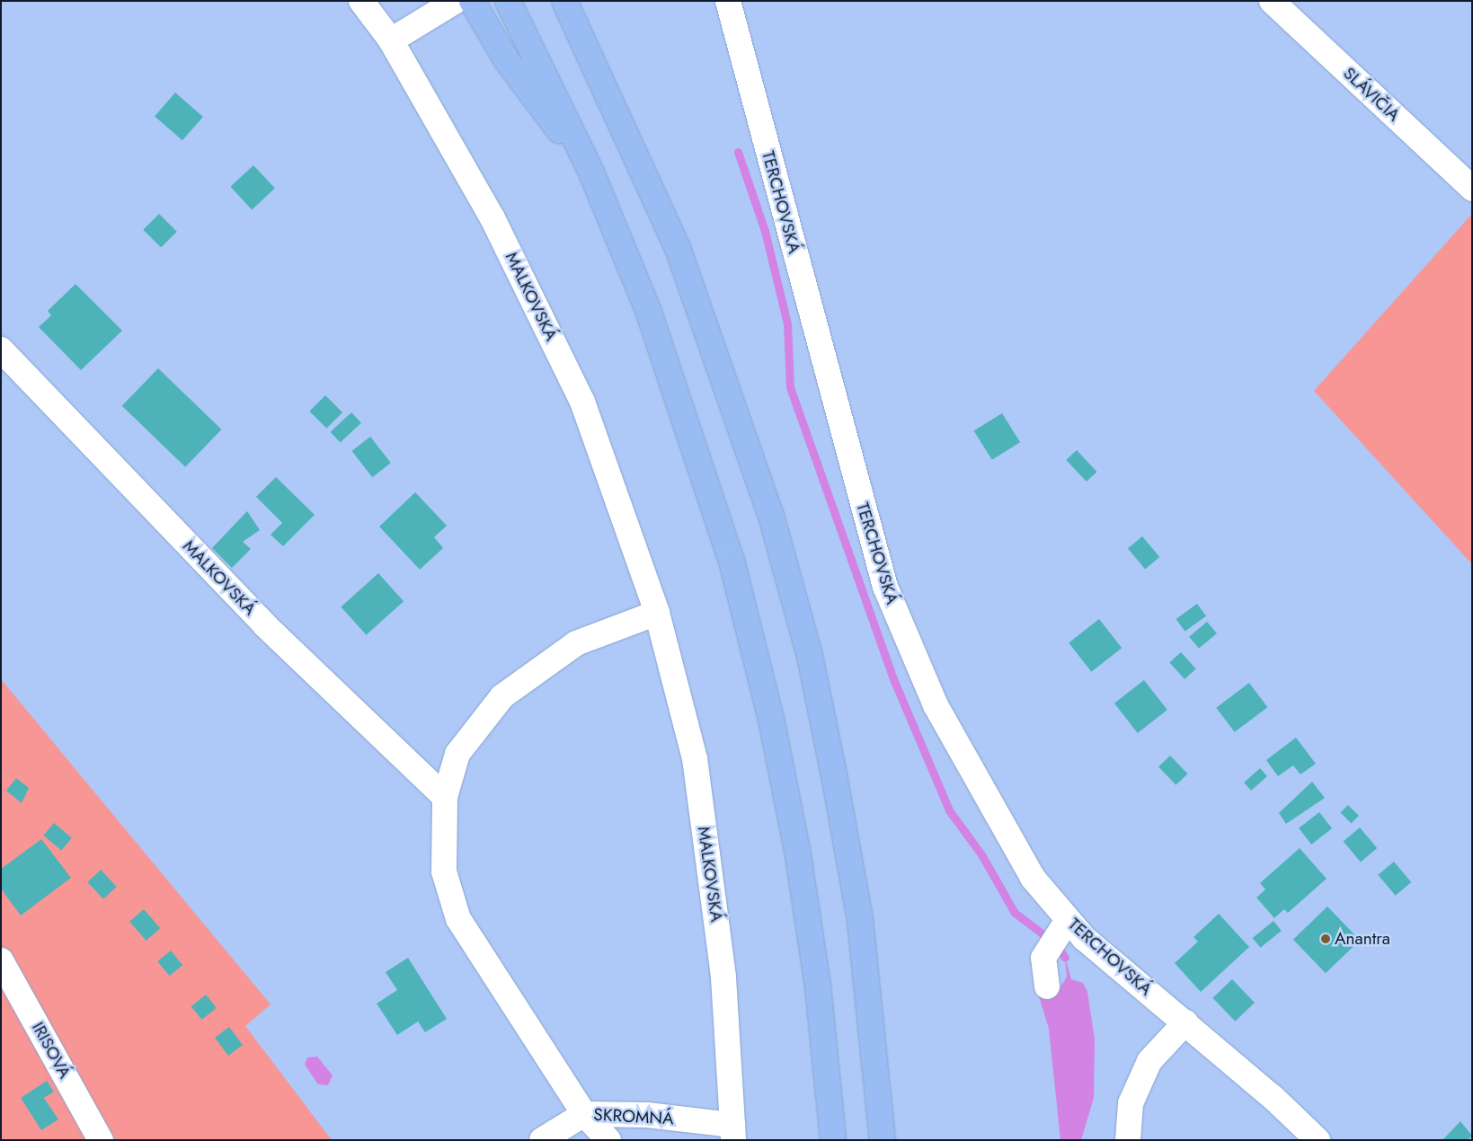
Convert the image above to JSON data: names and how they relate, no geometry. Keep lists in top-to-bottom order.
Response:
{
  "streets": {
    "street": [
      "SLÁVIČIA",
      "TERCHOVSKÁ",
      "MALKOVSKÁ",
      "IRISOVÁ",
      "SKROMNÁ"
    ]
  },
  "crossings": [
    ["MALKOVSKÁ", "SKROMNÁ"]
  ],
  "places": ["Anantra"]
}
